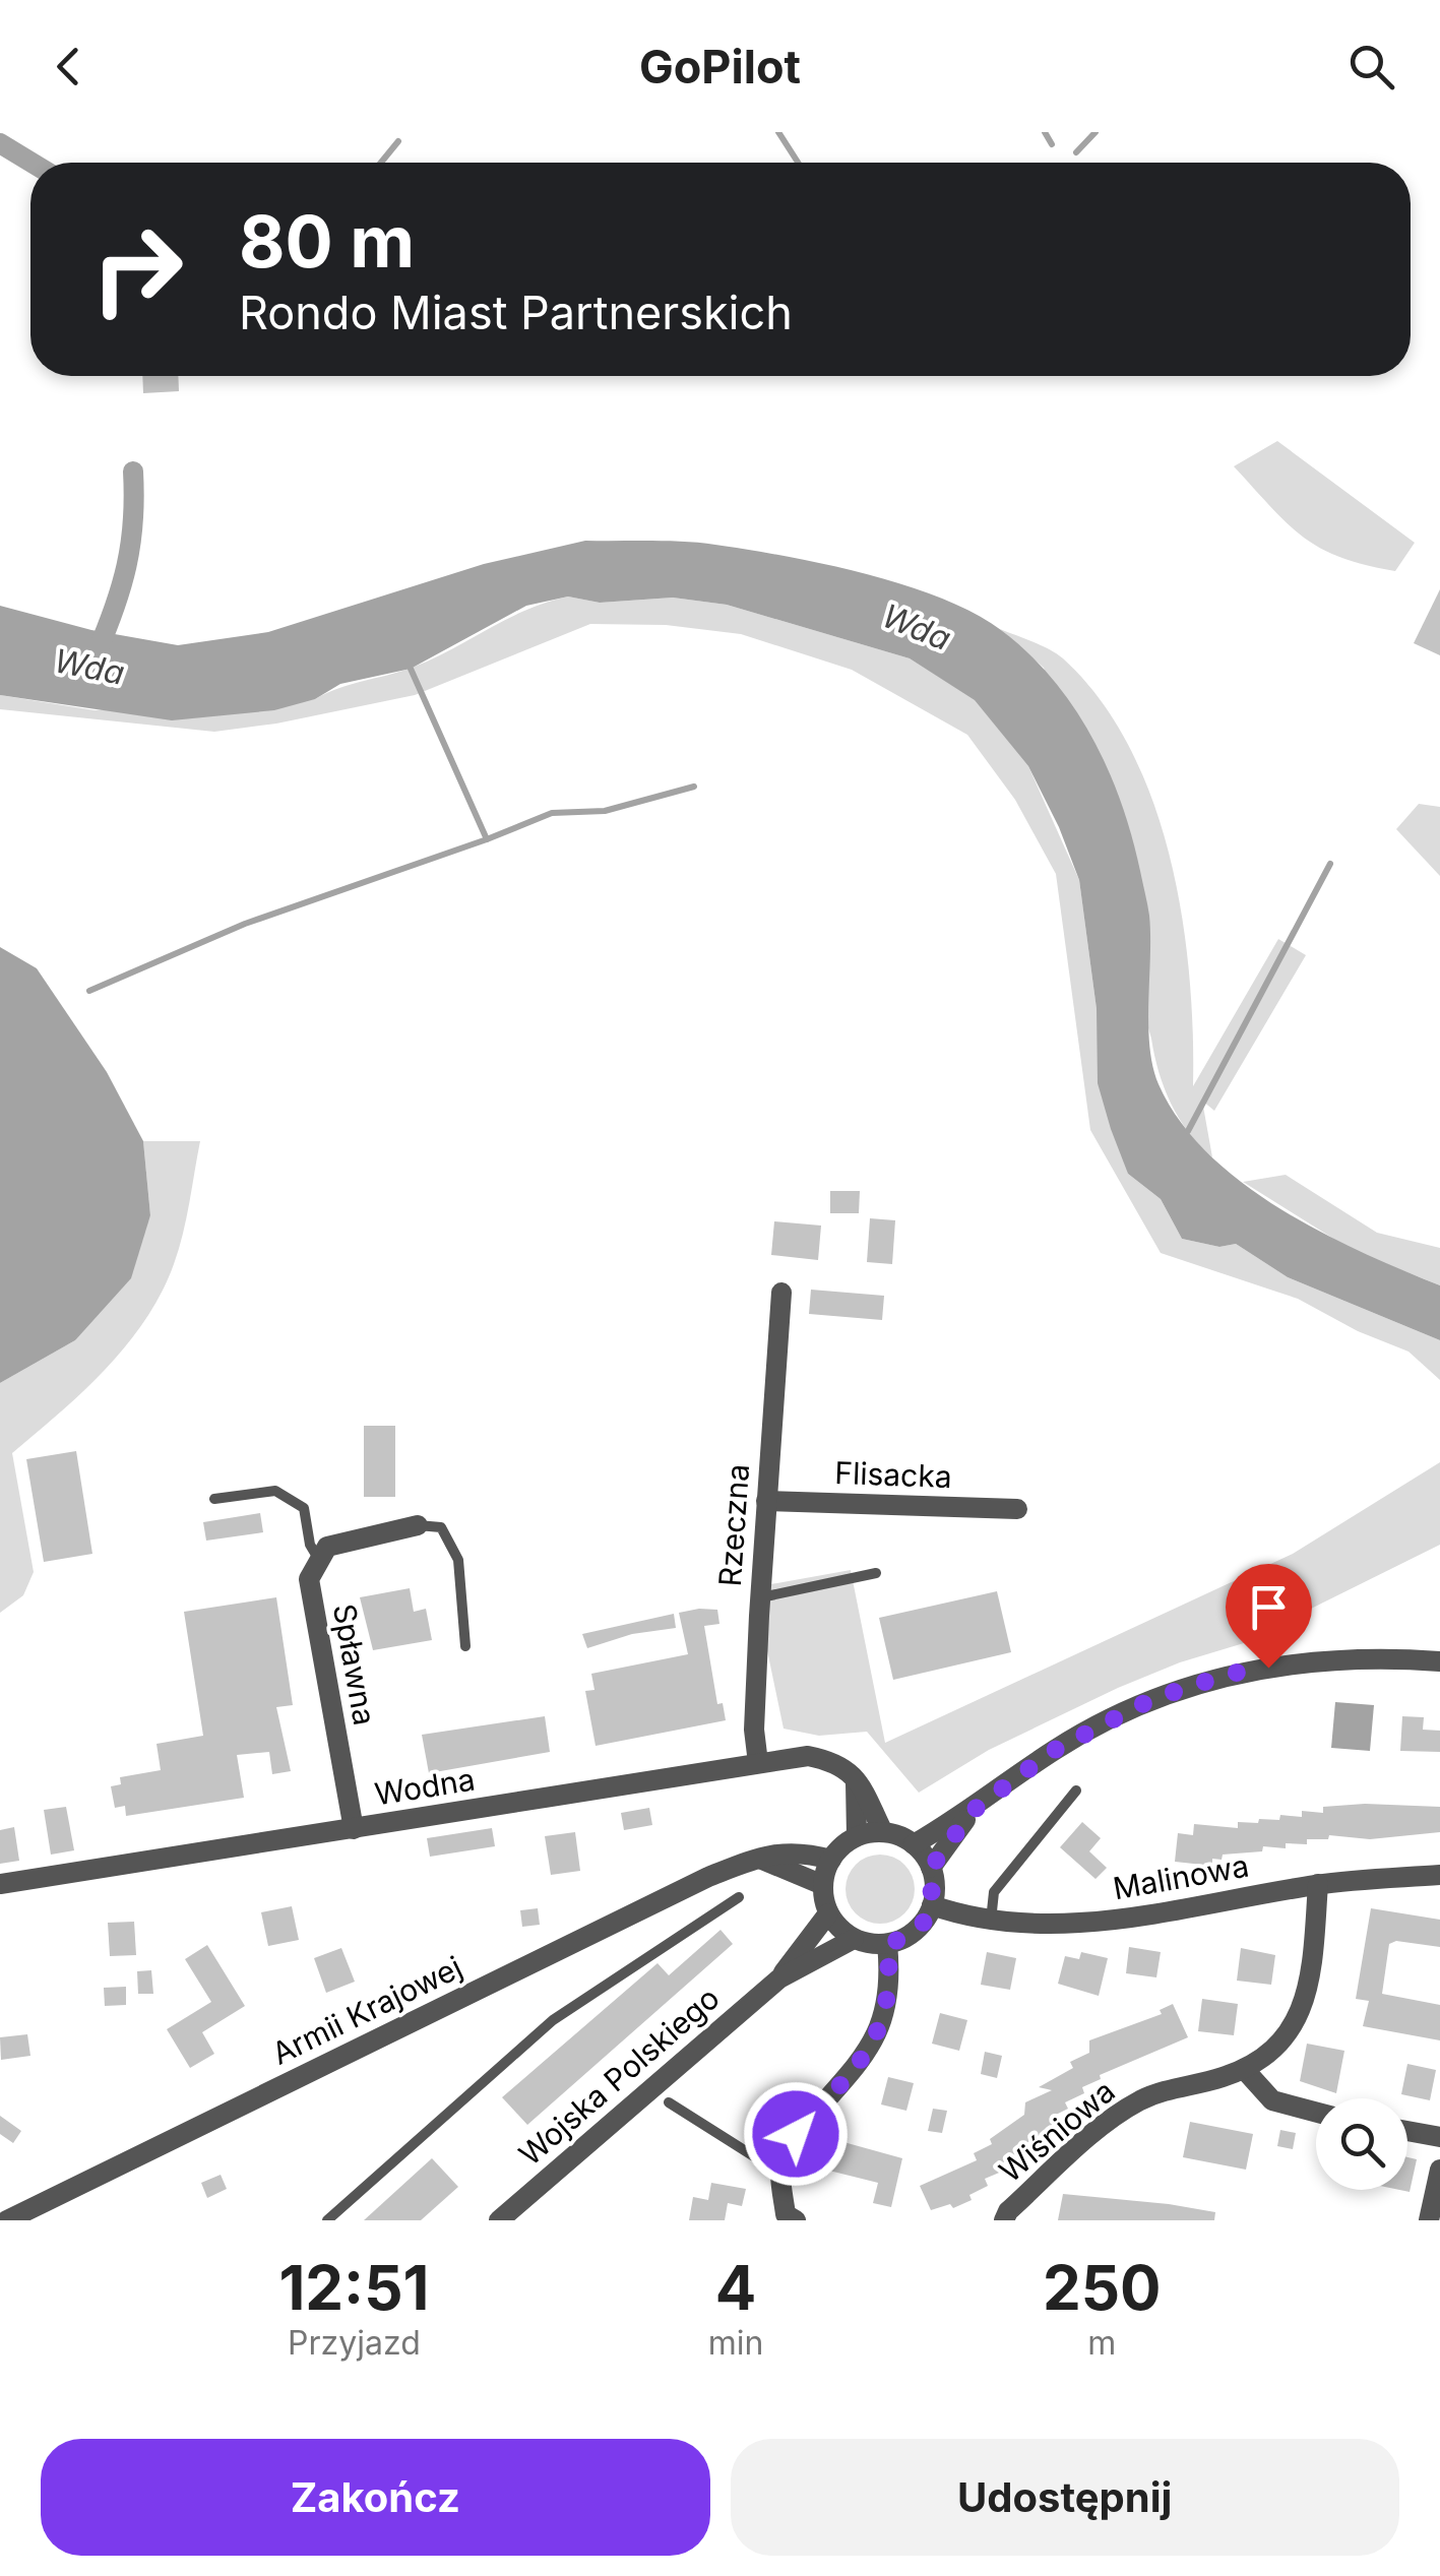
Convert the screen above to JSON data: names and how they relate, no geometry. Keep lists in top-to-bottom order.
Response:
{
  "streets": {
    "street": [
      "Flisacka",
      "Rzeczna",
      "Spławna",
      "Wodna",
      "Malinowa",
      "Armii Krajowej",
      "Wojska Polskiego",
      "Wiśniowa"
    ]
  },
  "crossings": [
    ["Flisacka", "Rzeczna"],
    ["Rzeczna", "Wodna"],
    ["Spławna", "Wodna"],
    ["Malinowa", "Armii Krajowej"],
    ["Malinowa", "Wojska Polskiego"],
    ["Malinowa", "Wiśniowa"],
    ["Armii Krajowej", "Wojska Polskiego"]
  ],
  "water": ["Wda"],
  "page": {
    "header": "GoPilot",
    "turn": ["80 m", "Rondo Miast Partnerskich"],
    "eta": [
      "12:51",
      "Przyjazd",
      "4",
      "min",
      "250",
      "m"
    ],
    "buttons": ["Zakończ", "Udostępnij"]
  }
}
